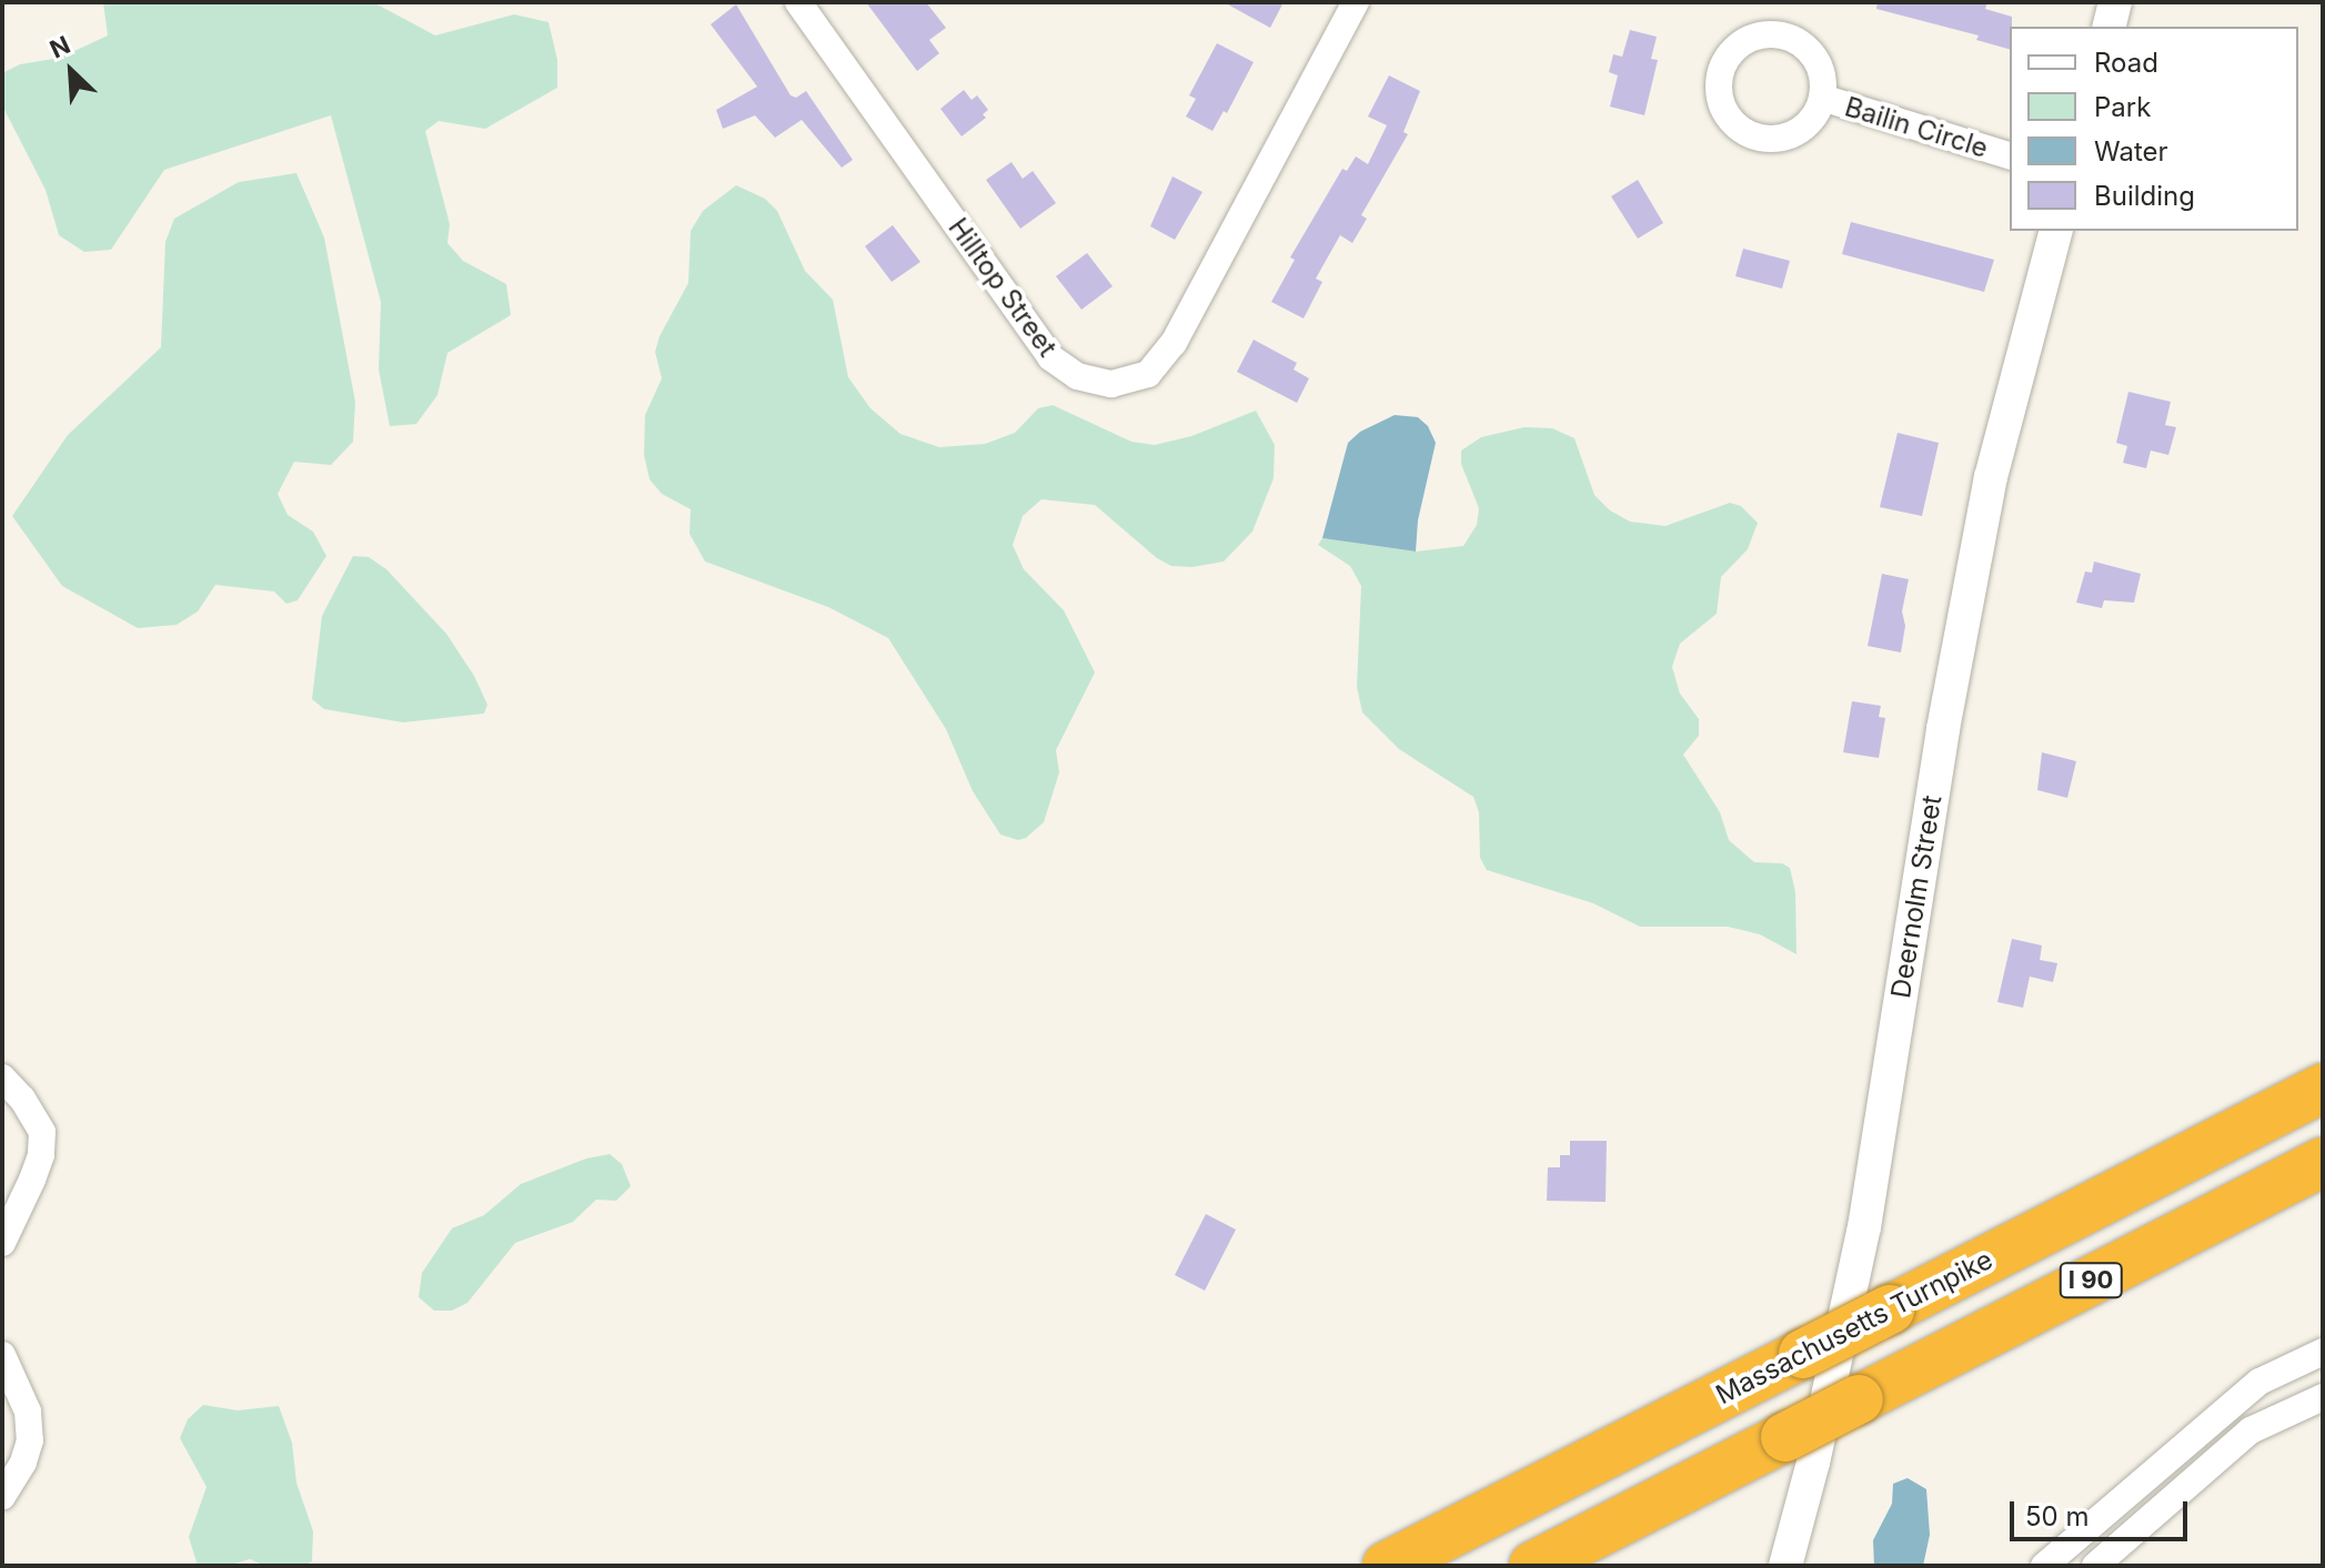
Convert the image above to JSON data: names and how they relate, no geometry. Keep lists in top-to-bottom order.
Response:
{
  "streets": {
    "highway": ["I 90", "Massachusetts Turnpike"],
    "street": ["Bailin Circle", "Hilltop Street", "Deernolm Street"]
  },
  "legend": [
    "Road",
    "Park",
    "Water",
    "Building"
  ],
  "scale_bar": "50 m",
  "north": "top left"
}
